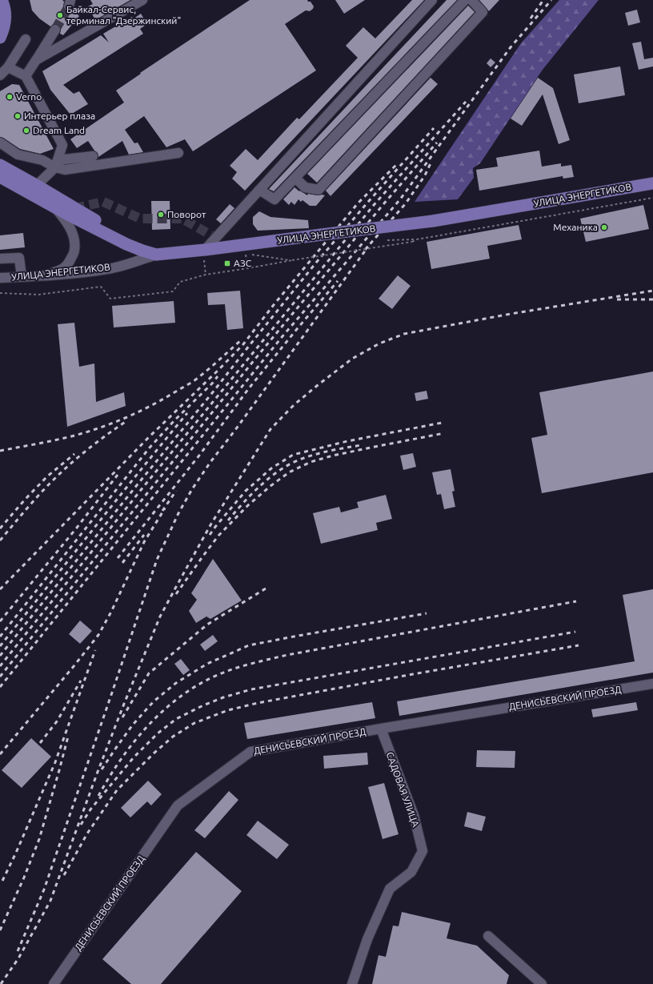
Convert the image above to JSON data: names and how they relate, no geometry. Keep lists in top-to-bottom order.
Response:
{
  "streets": {
    "main road": ["УЛИЦА ЭНЕРГЕТИКОВ"],
    "street": ["ДЕНИСЬЕВСКИЙ ПРОЕЗД", "САДОВАЯ УЛИЦА"]
  },
  "crossings": [
    ["ДЕНИСЬЕВСКИЙ ПРОЕЗД", "САДОВАЯ УЛИЦА"]
  ],
  "places": {
    "other": [
      "Байкал-Сервис, терминал \"Дзержинский\"",
      "Verno",
      "Интерьер плаза",
      "Dream Land",
      "Поворот",
      "Механика"
    ],
    "transit": ["АЗС"]
  }
}
